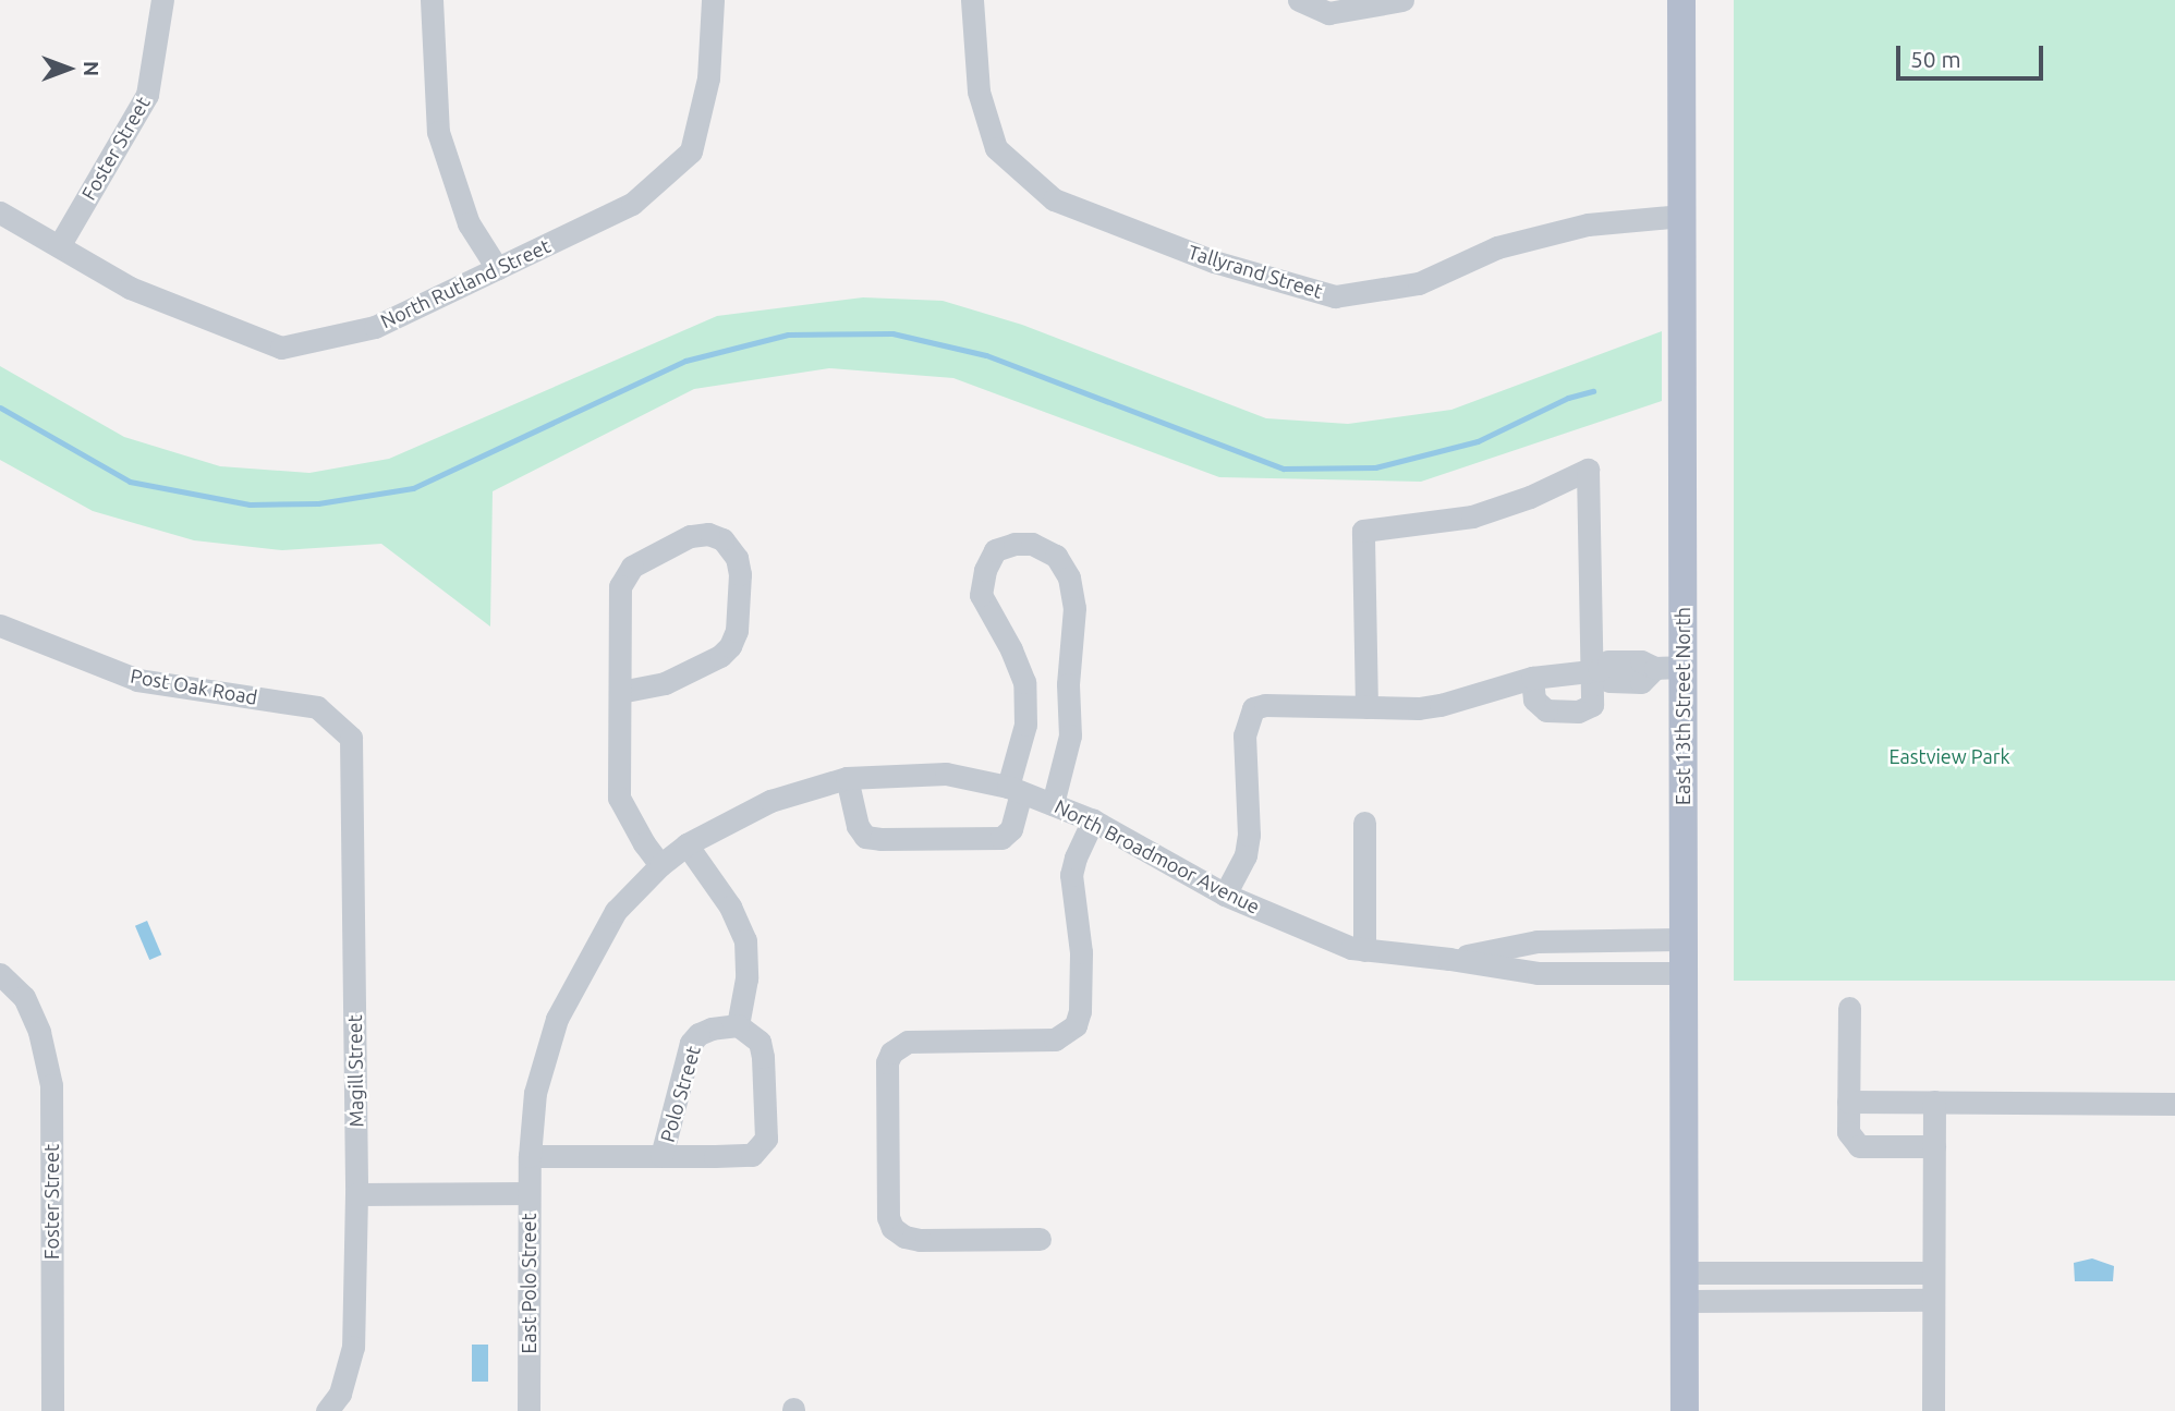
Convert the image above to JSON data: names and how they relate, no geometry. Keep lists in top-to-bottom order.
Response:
{
  "streets": {
    "main road": ["East 13th Street North"],
    "street": [
      "Foster Street",
      "Tallyrand Street",
      "North Rutland Street",
      "Post Oak Road",
      "North Broadmoor Avenue",
      "Magill Street",
      "Polo Street",
      "East Polo Street"
    ]
  },
  "crossings": [
    ["Foster Street", "North Rutland Street"],
    ["Tallyrand Street", "East 13th Street North"],
    ["Post Oak Road", "Magill Street"],
    ["East 13th Street North", "North Broadmoor Avenue"],
    ["North Broadmoor Avenue", "Polo Street"],
    ["North Broadmoor Avenue", "East Polo Street"],
    ["Polo Street", "East Polo Street"]
  ],
  "parks": ["Eastview Park"],
  "scale_bar": "50 m",
  "north": "right"
}
